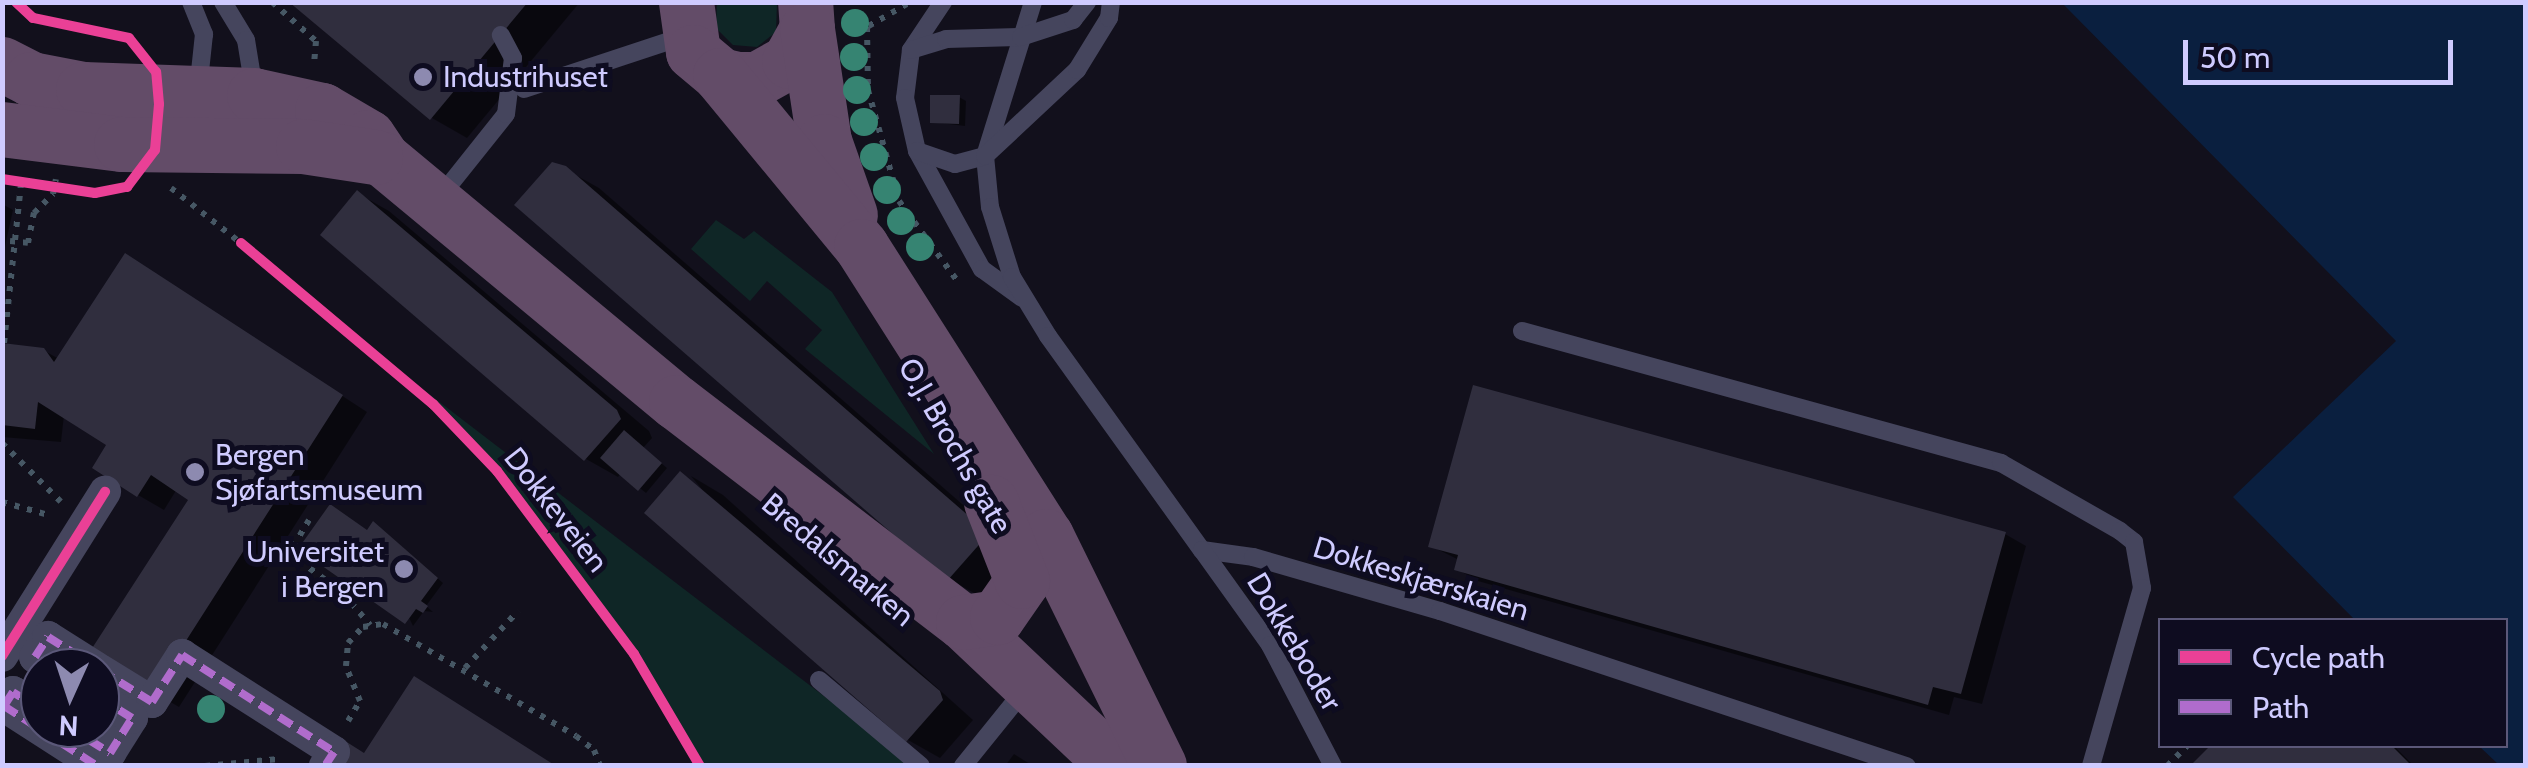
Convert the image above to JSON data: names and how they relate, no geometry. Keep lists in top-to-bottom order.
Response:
{
  "streets": {
    "highway": ["O.J. Brochs gate", "Bredalsmarken"],
    "lane": ["Dokkeskjærskaien", "Dokkeboder"],
    "cycle path": ["Dokkeveien"]
  },
  "crossings": [
    ["O.J. Brochs gate", "Bredalsmarken"],
    ["Dokkeskjærskaien", "Dokkeboder"]
  ],
  "places": ["Industrihuset", "Bergen Sjøfartsmuseum", "Universitet i Bergen"],
  "legend": ["Cycle path", "Path"],
  "scale_bar": "50 m",
  "north": "bottom"
}
